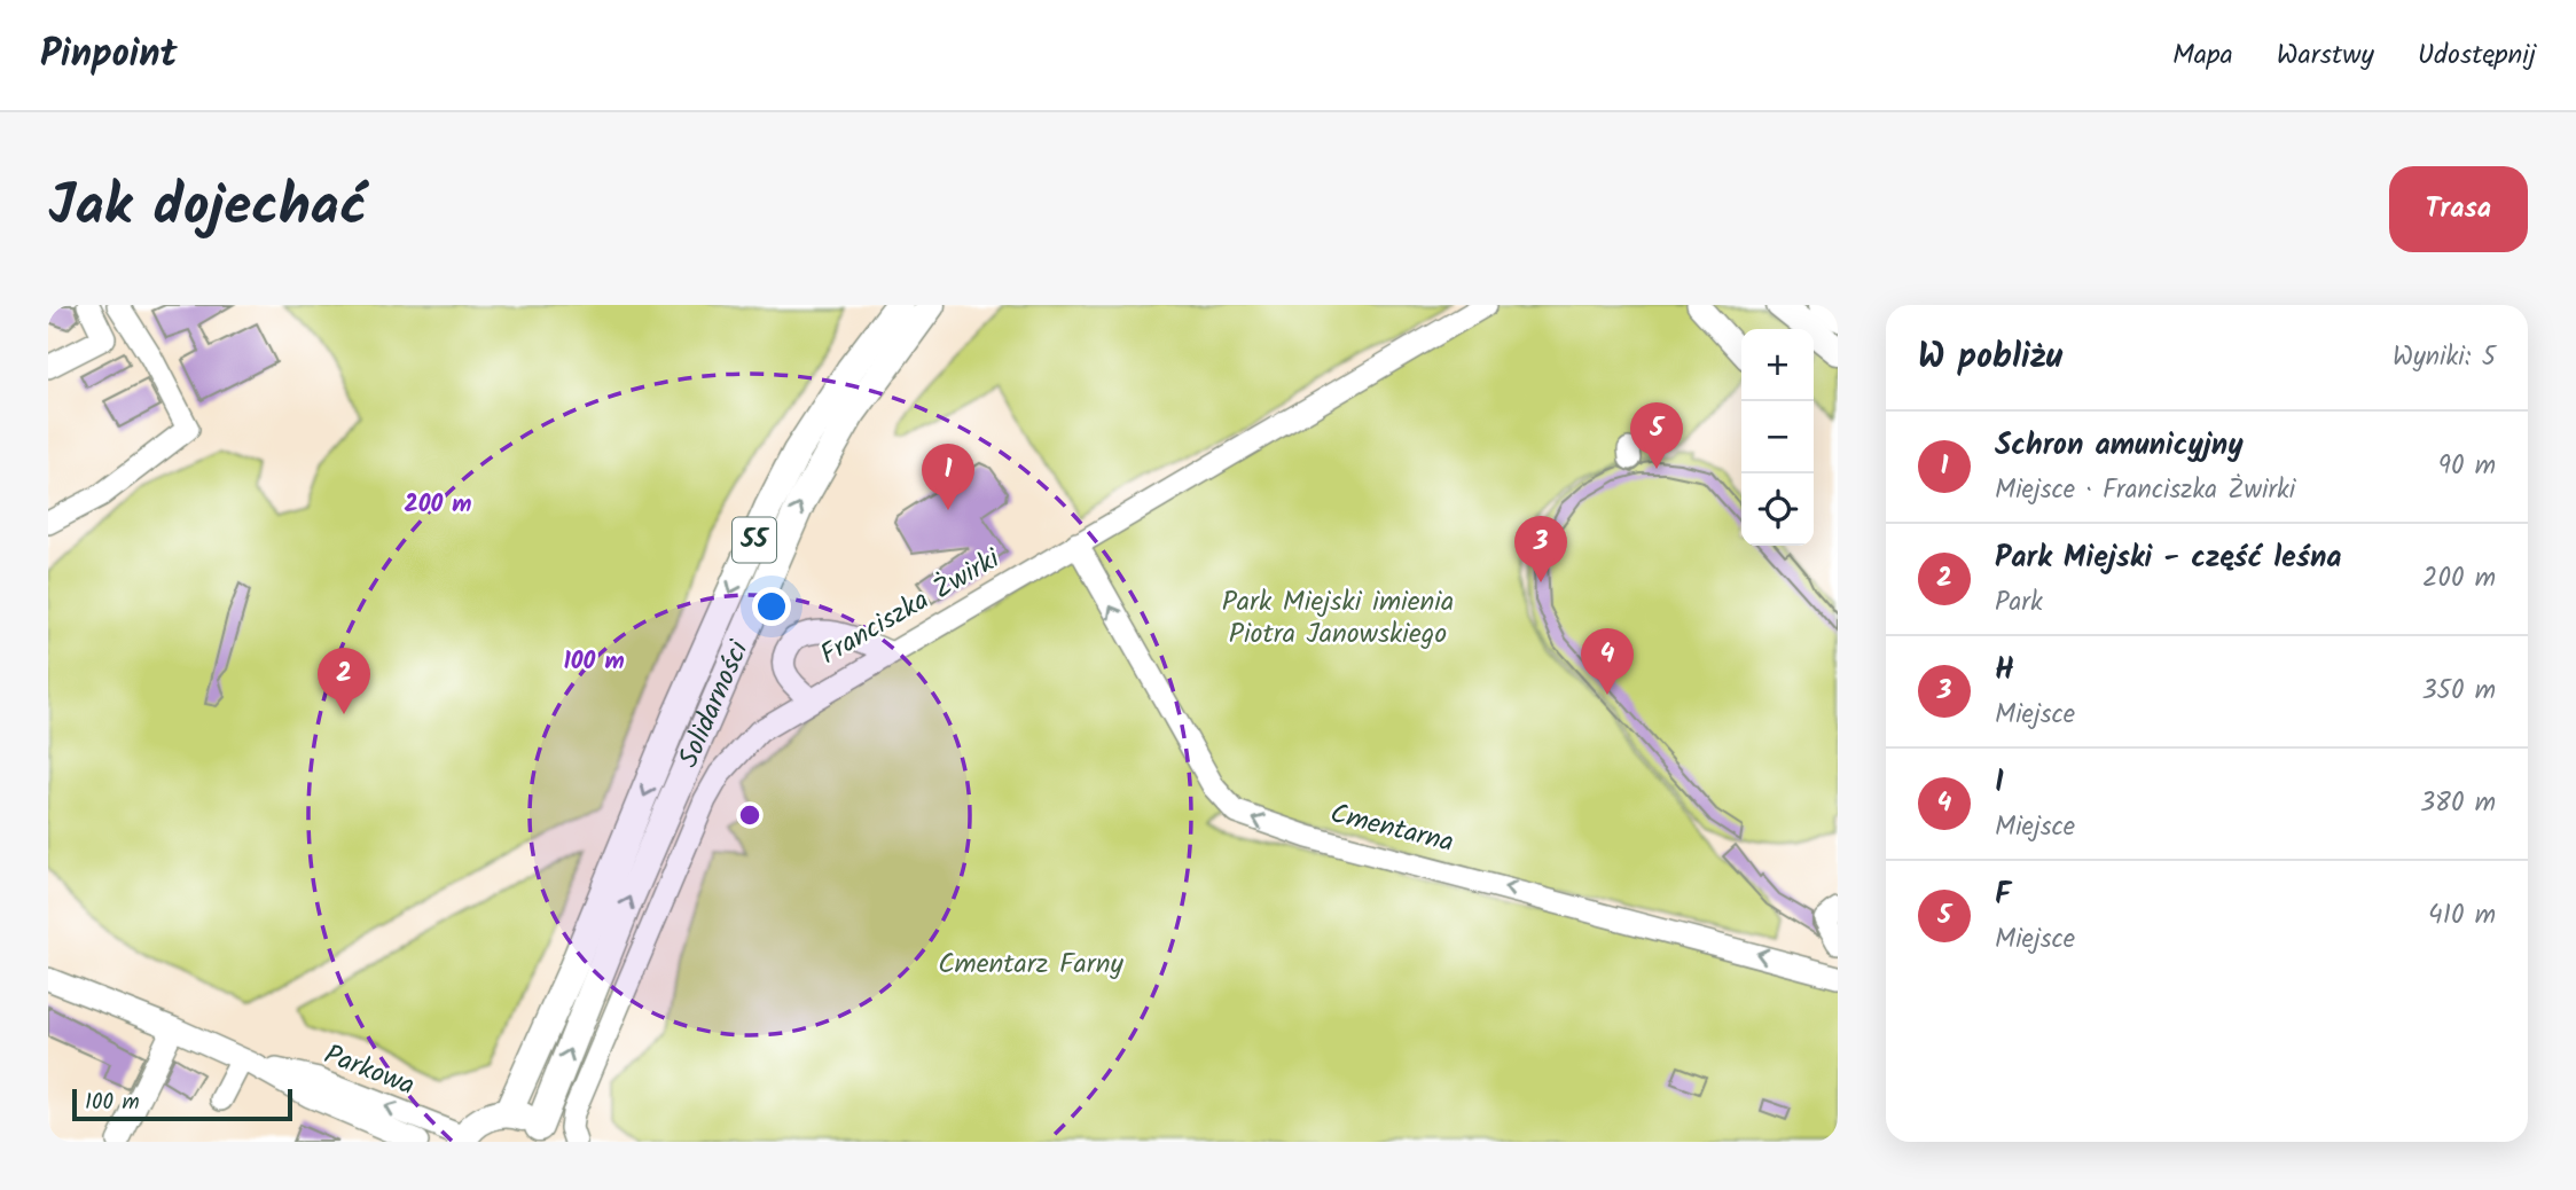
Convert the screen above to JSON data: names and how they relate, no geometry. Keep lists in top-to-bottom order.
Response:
{
  "streets": {
    "main road": ["55", "Solidarności"],
    "street": ["Franciszka Żwirki", "Cmentarna", "Parkowa"]
  },
  "crossings": [
    ["55", "Solidarności"],
    ["Franciszka Żwirki", "Cmentarna"]
  ],
  "one_way": ["Cmentarna"],
  "parks": ["Park Miejski imienia Piotra Janowskiego", "Cmentarz Farny"],
  "scale_bar": "100 m",
  "page": {
    "header": "Pinpoint",
    "nav": ["Mapa", "Warstwy", "Udostępnij"],
    "title": "Jak dojechać",
    "buttons": "Trasa",
    "heading": ["W pobliżu", "Wyniki: 5"],
    "map_buttons": ["+", "−"],
    "pins": [
      "5",
      "1",
      "3",
      "4",
      "2"
    ],
    "list": [
      {
        "mark": "1",
        "name": "Schron amunicyjny",
        "note": "Miejsce · Franciszka Żwirki",
        "value": "90 m"
      },
      {
        "mark": "2",
        "name": "Park Miejski - część leśna",
        "note": "Park",
        "value": "200 m"
      },
      {
        "mark": "3",
        "name": "H",
        "note": "Miejsce",
        "value": "350 m"
      },
      {
        "mark": "4",
        "name": "I",
        "note": "Miejsce",
        "value": "380 m"
      },
      {
        "mark": "5",
        "name": "F",
        "note": "Miejsce",
        "value": "410 m"
      }
    ],
    "scale": "100 m"
  },
  "rings": ["200 m", "100 m"]
}
